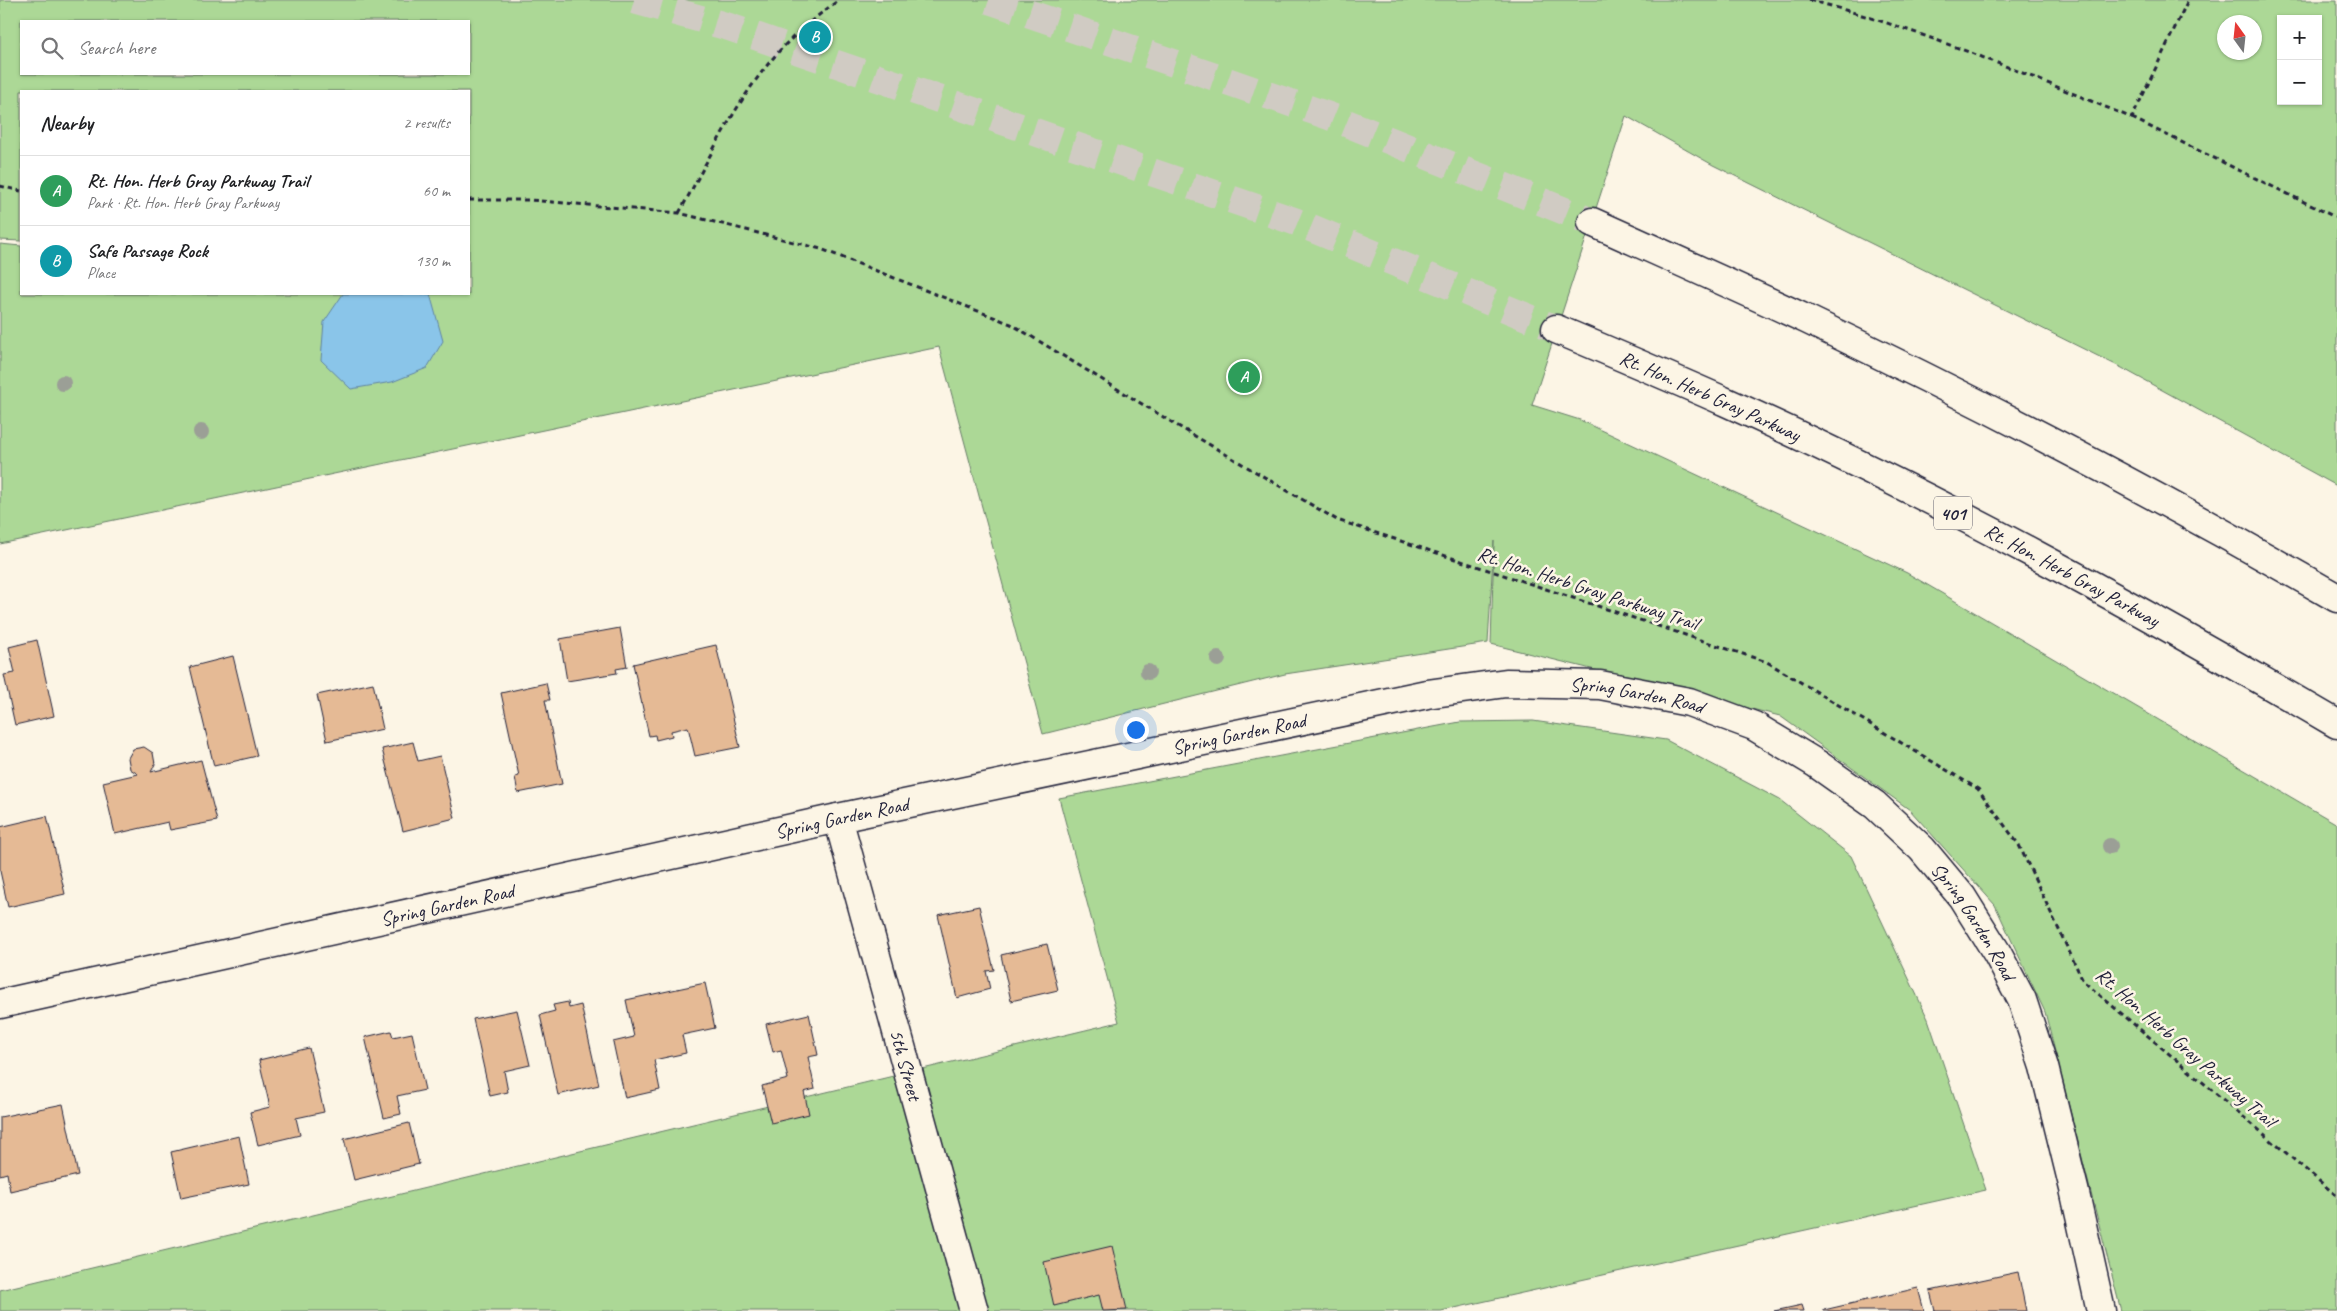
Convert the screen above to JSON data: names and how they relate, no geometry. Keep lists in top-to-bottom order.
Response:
{
  "streets": {
    "main road": [
      "Rt. Hon. Herb Gray Parkway",
      "401",
      "Spring Garden Road",
      "5th Street"
    ],
    "path": ["Rt. Hon. Herb Gray Parkway Trail"]
  },
  "crossings": [
    ["Spring Garden Road", "5th Street"]
  ],
  "north": "top",
  "page": {
    "map_buttons": ["+", "−"],
    "pins": ["B", "A"],
    "search": "Search here",
    "heading": ["Nearby", "2 results"],
    "list": [
      {
        "mark": "A",
        "name": "Rt. Hon. Herb Gray Parkway Trail",
        "note": "Park · Rt. Hon. Herb Gray Parkway",
        "value": "60 m"
      },
      {
        "mark": "B",
        "name": "Safe Passage Rock",
        "note": "Place",
        "value": "130 m"
      }
    ]
  }
}
